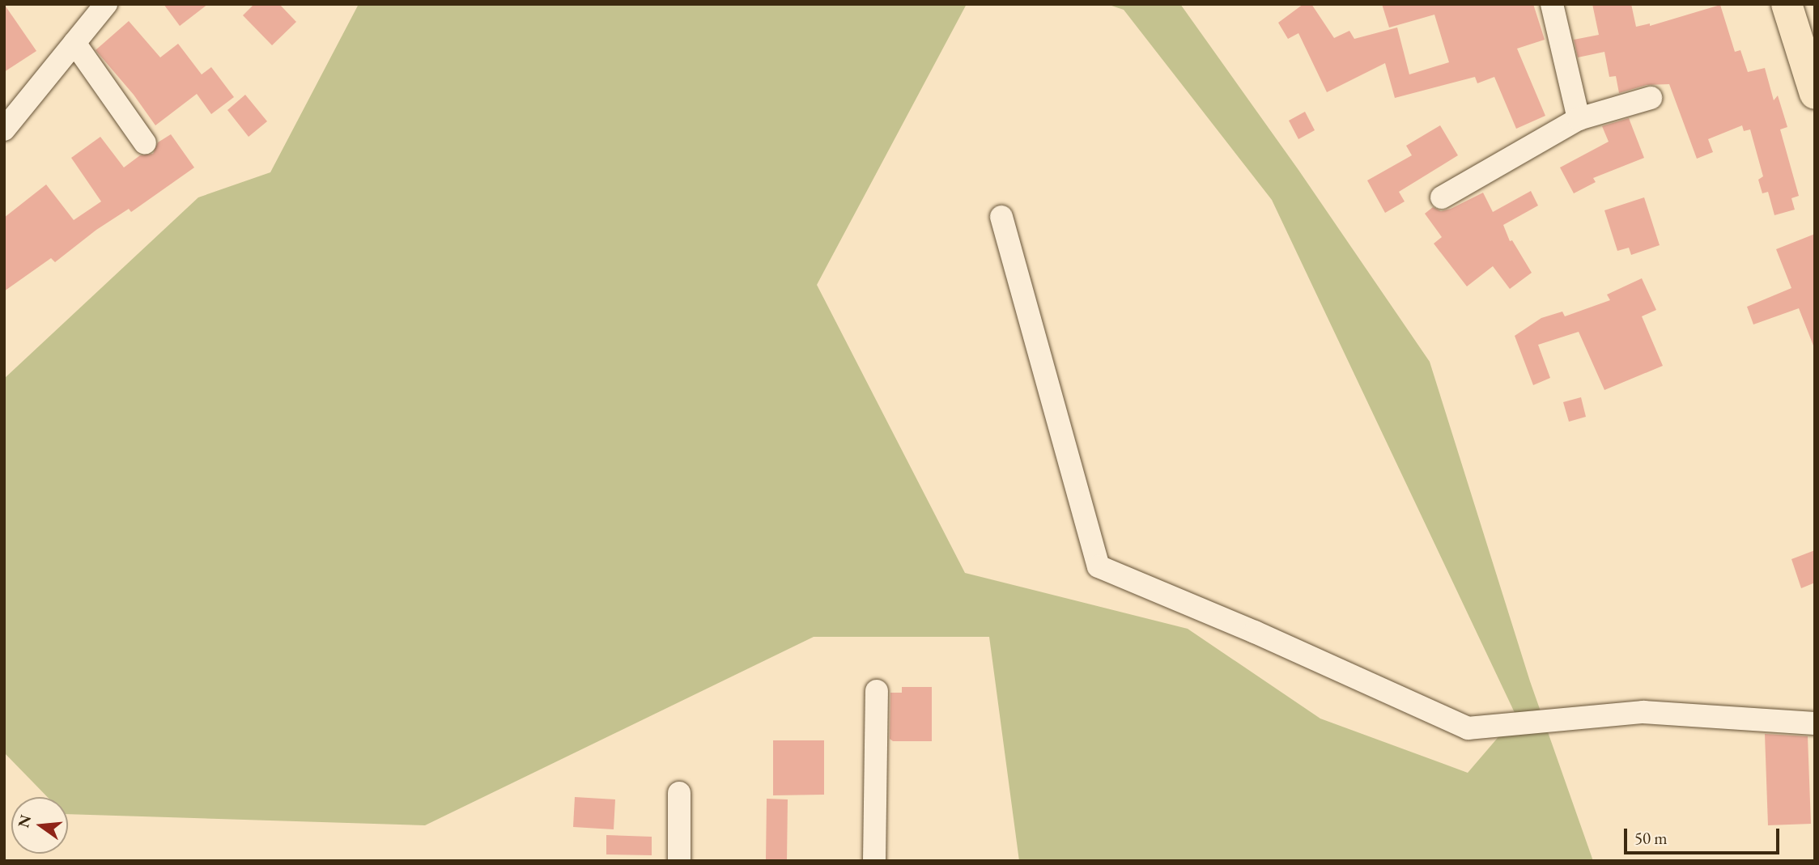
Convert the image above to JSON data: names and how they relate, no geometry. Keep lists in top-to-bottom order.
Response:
{
  "scale_bar": "50 m",
  "north": "left"
}
